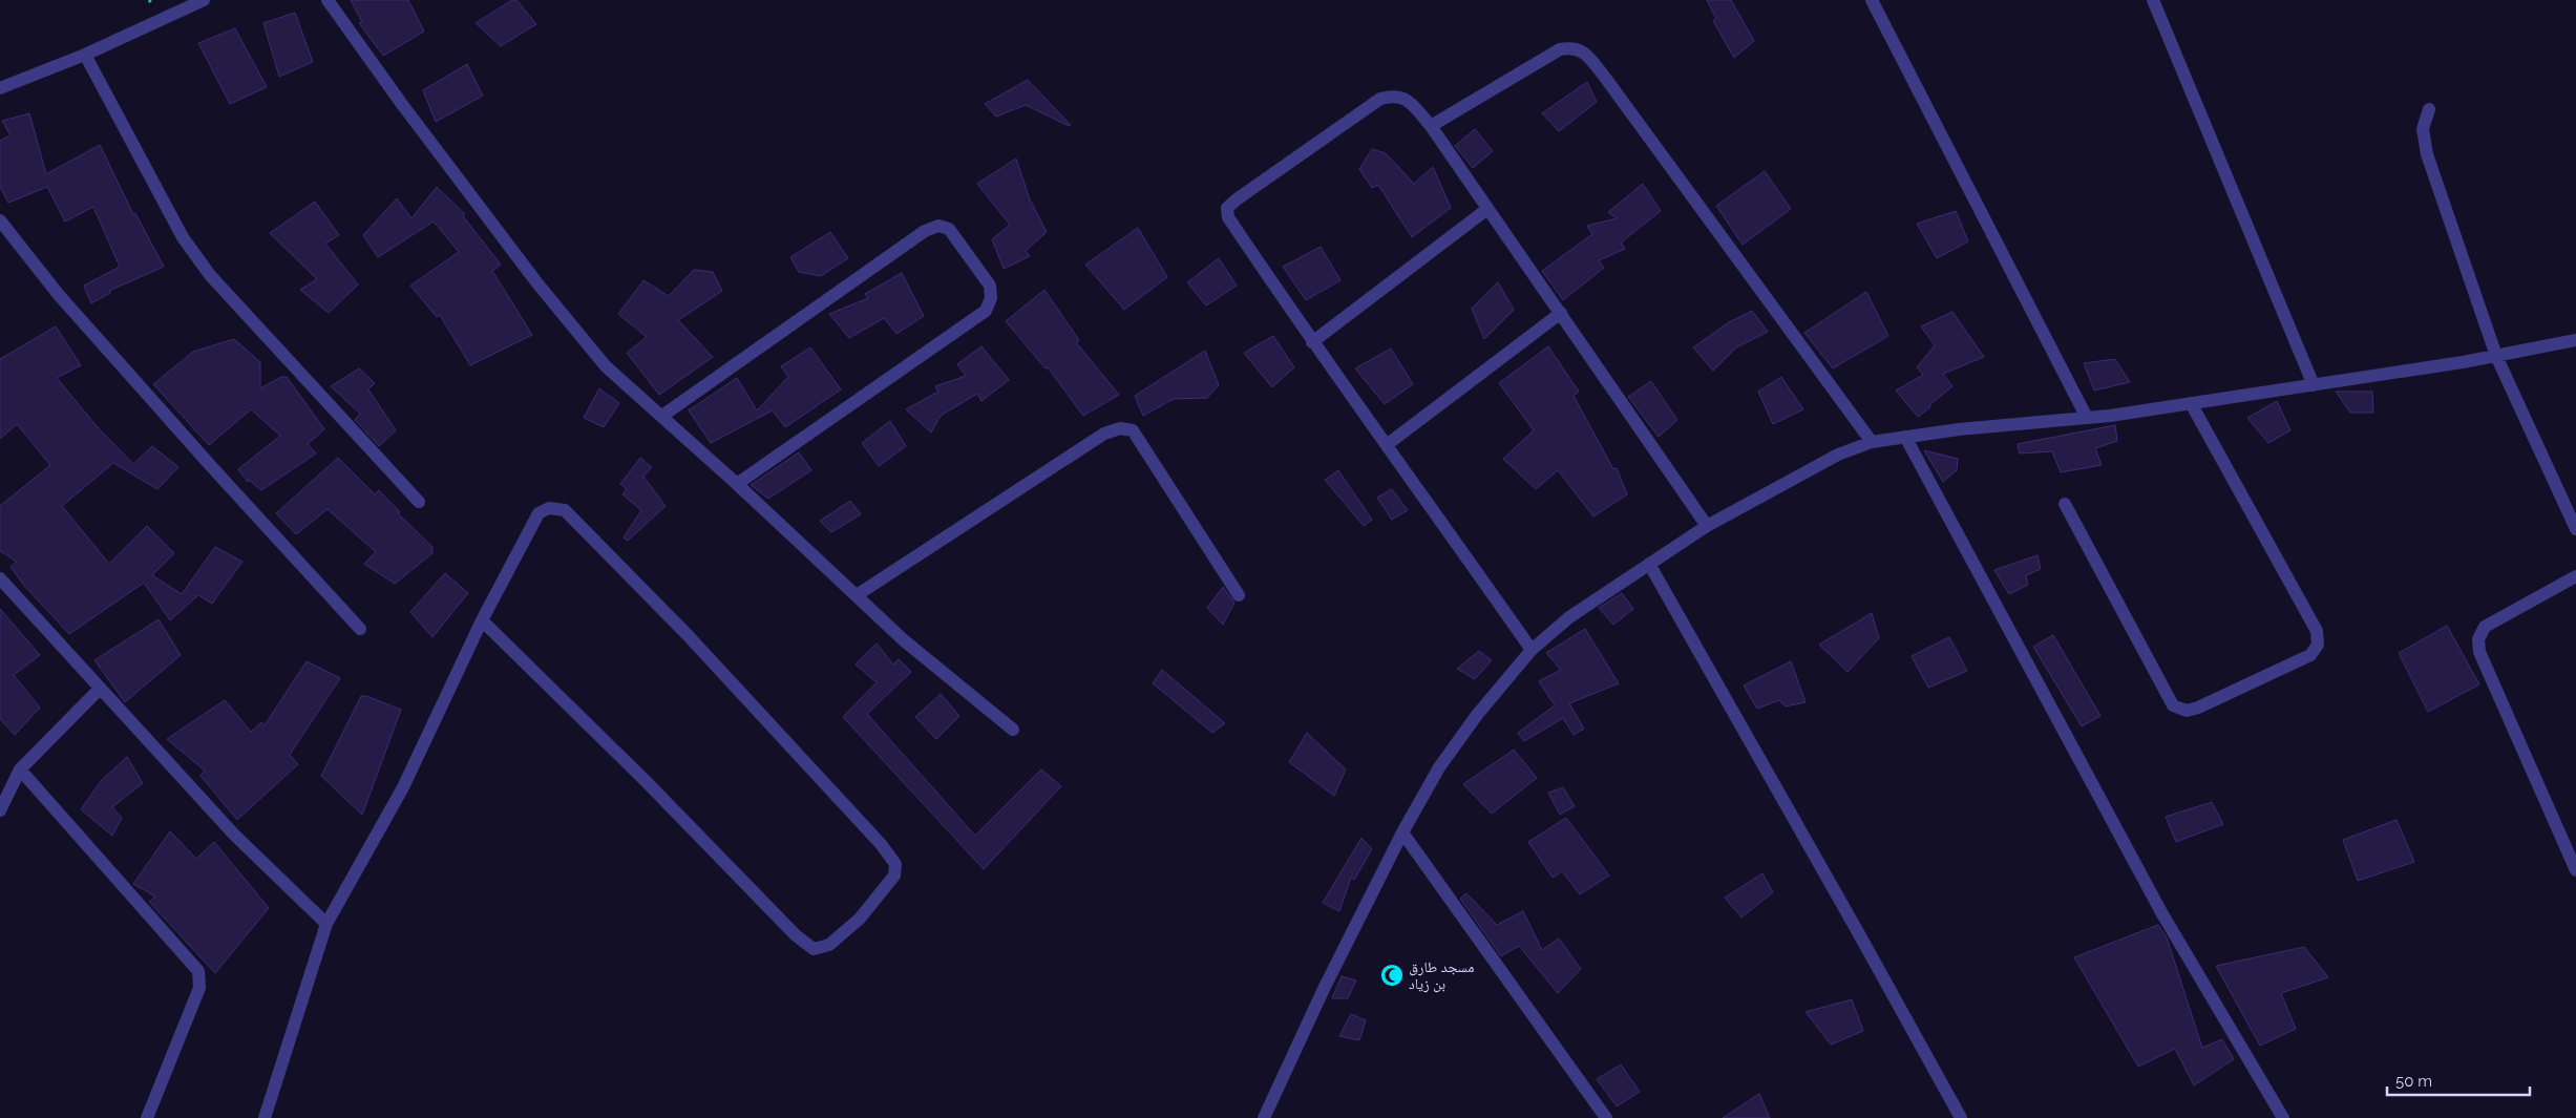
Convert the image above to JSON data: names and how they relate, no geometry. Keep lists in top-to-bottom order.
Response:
{
  "places": {
    "mosque": ["مسجد طارق بن زياد"]
  },
  "scale_bar": "50 m"
}
